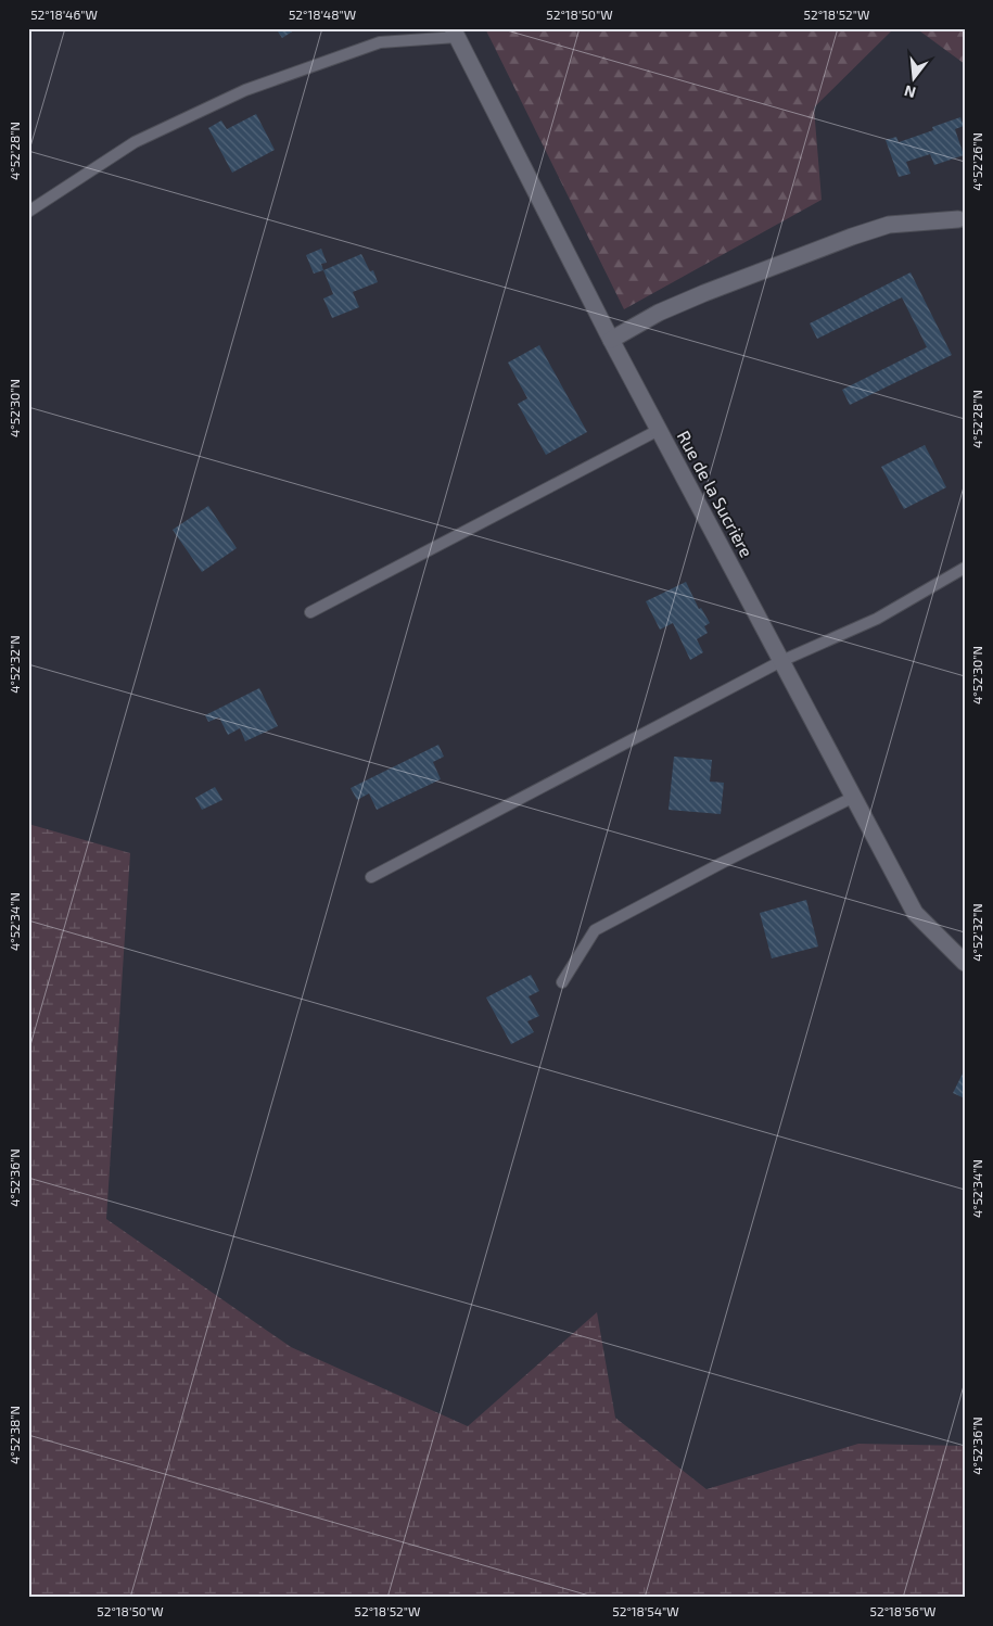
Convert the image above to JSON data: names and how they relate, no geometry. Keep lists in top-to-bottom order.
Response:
{
  "streets": {
    "street": ["Rue de la Sucrière"]
  },
  "north": "bottom",
  "coordinates": [
    "52°18'46\"W",
    "52°18'48\"W",
    "52°18'50\"W",
    "52°18'52\"W",
    "4°52'28\"N",
    "4°52'26\"N",
    "4°52'30\"N",
    "4°52'32\"N",
    "4°52'34\"N",
    "4°52'36\"N",
    "4°52'38\"N",
    "52°18'54\"W",
    "52°18'56\"W"
  ]
}
